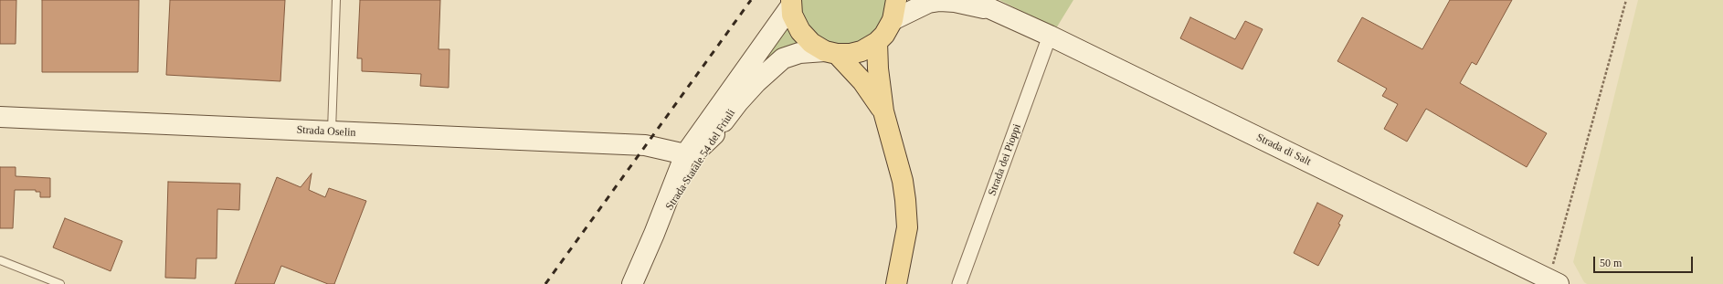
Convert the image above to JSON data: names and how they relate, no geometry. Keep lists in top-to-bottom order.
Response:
{
  "streets": {
    "main road": ["Strada Statale 54 del Friuli"],
    "street": ["Strada Oselin", "Strada di Salt", "Strada dei Pioppi"]
  },
  "crossings": [
    ["Strada Oselin", "Strada Statale 54 del Friuli"],
    ["Strada di Salt", "Strada dei Pioppi"]
  ],
  "scale_bar": "50 m"
}
